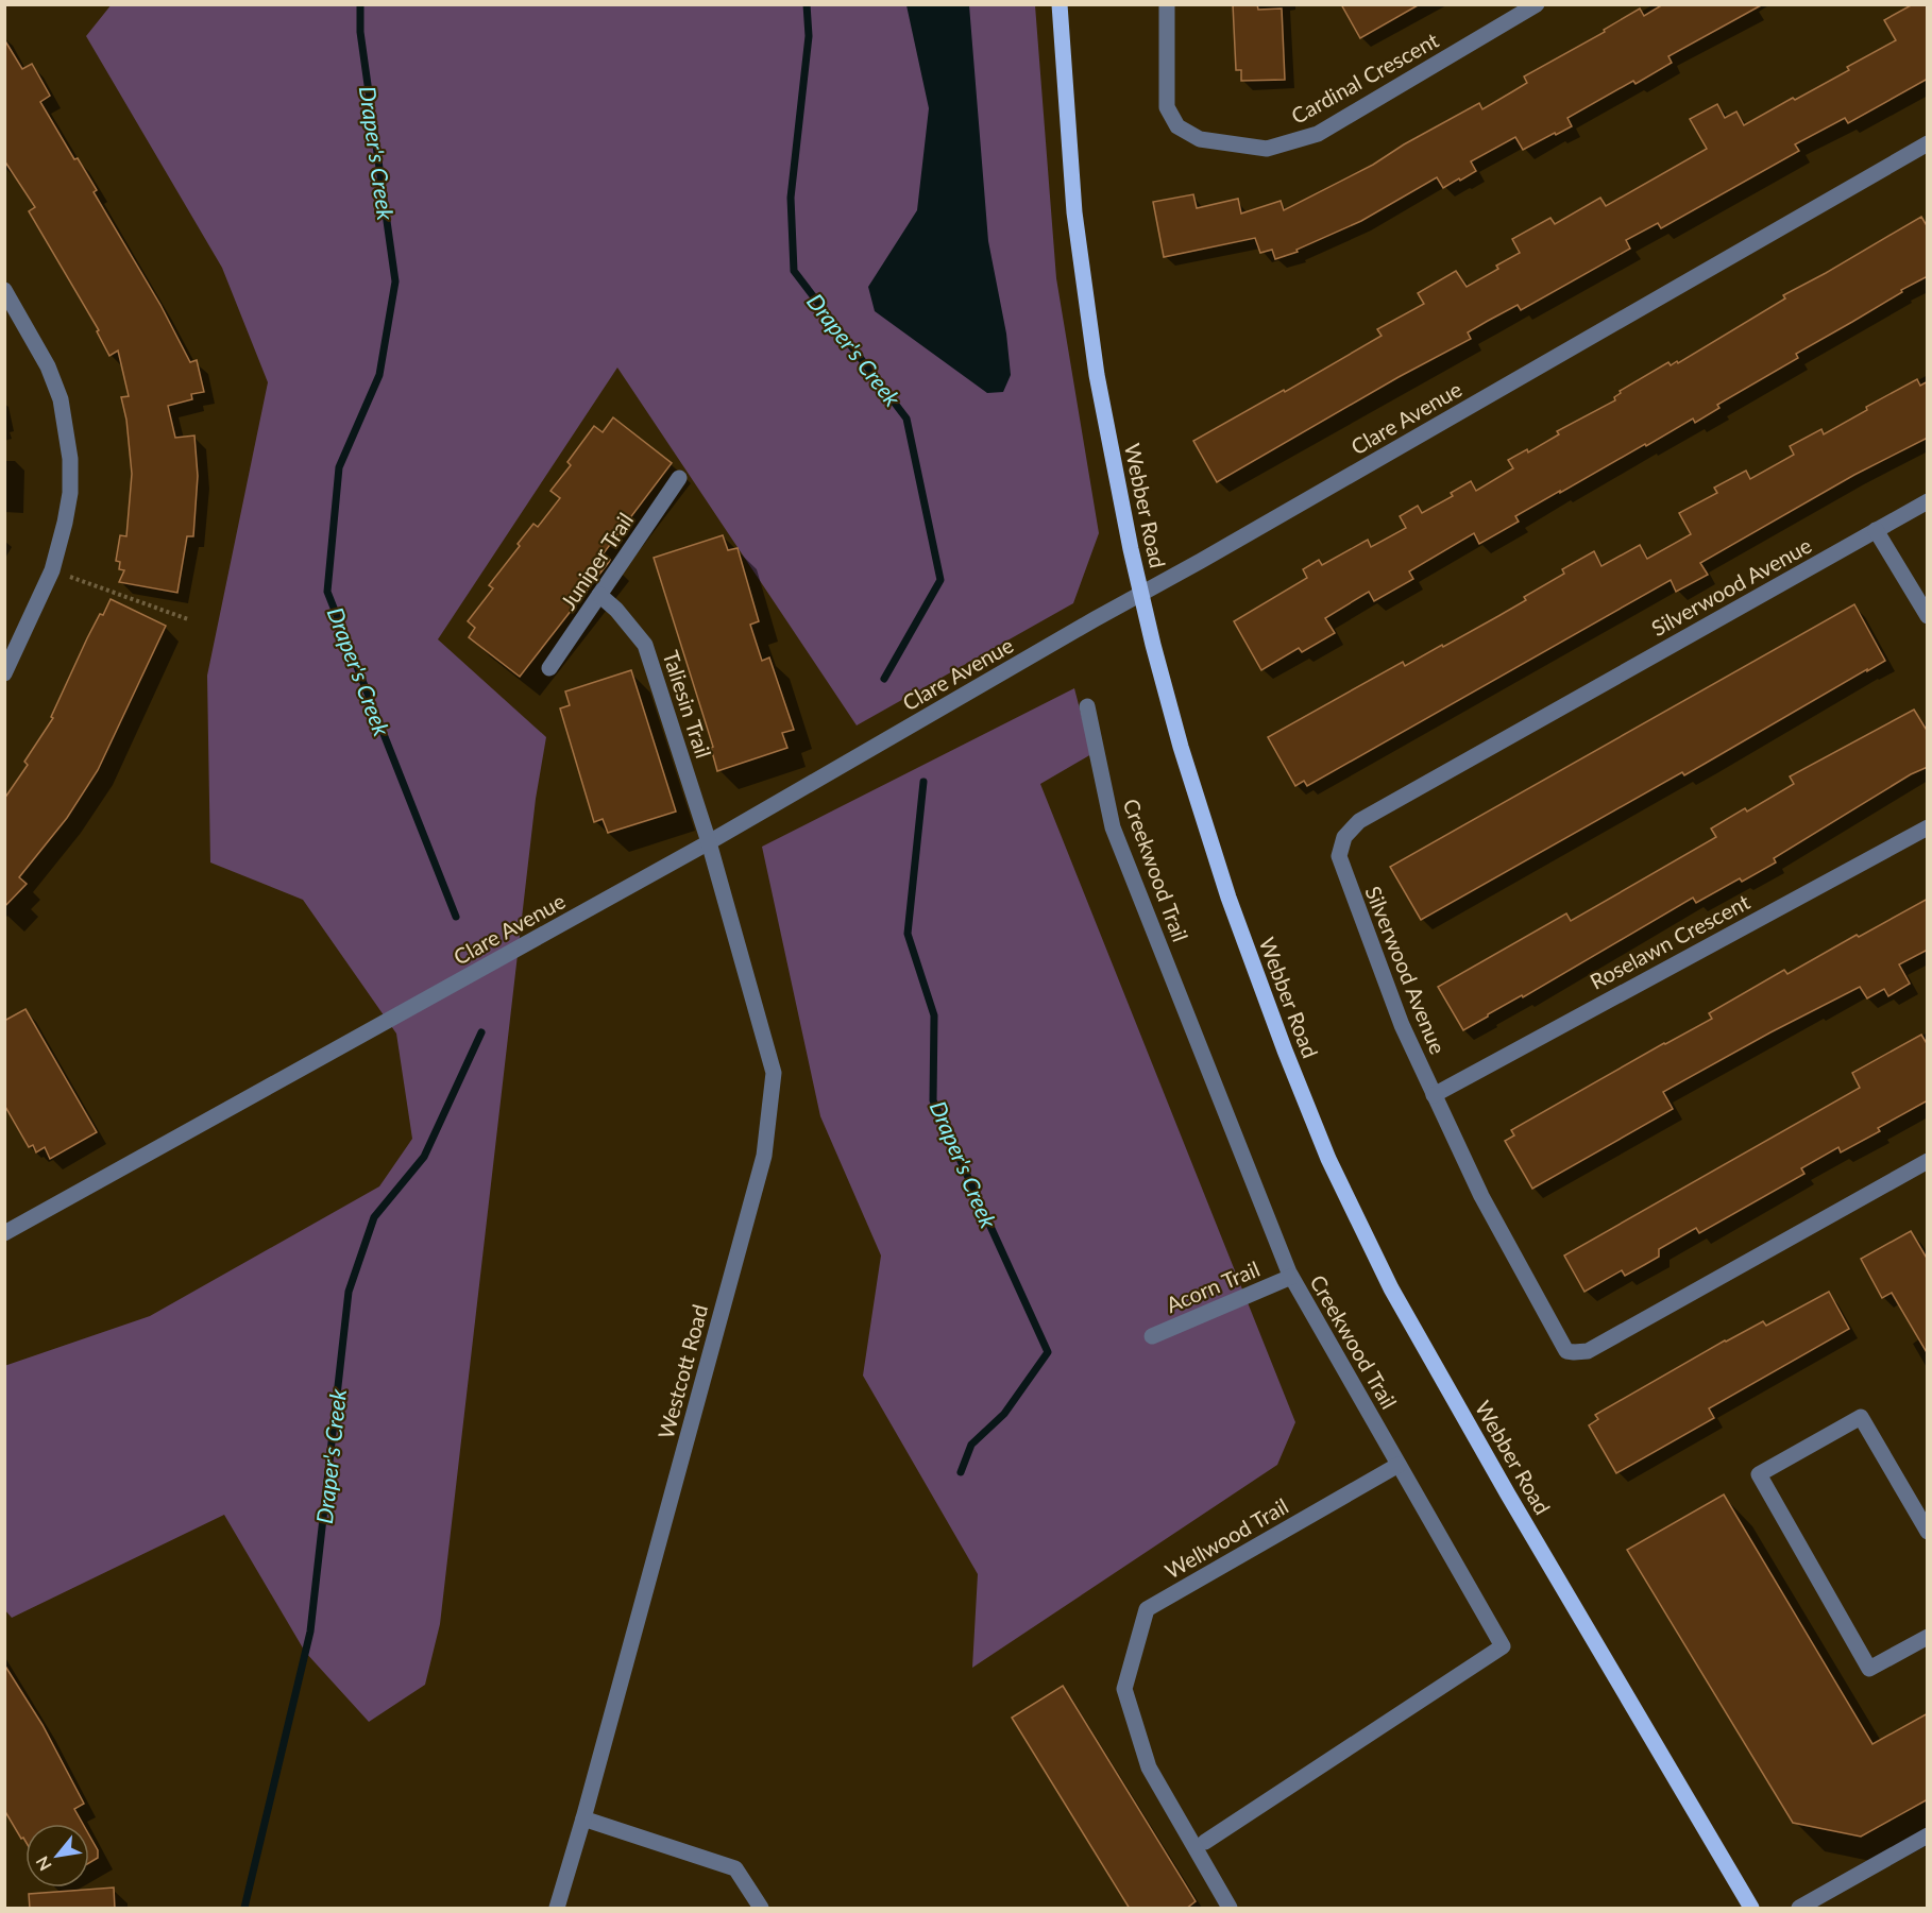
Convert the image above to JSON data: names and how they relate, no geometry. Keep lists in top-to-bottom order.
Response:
{
  "streets": {
    "main road": ["Webber Road"],
    "street": [
      "Cardinal Crescent",
      "Clare Avenue",
      "Juniper Trail",
      "Silverwood Avenue",
      "Taliesin Trail",
      "Creekwood Trail",
      "Roselawn Crescent",
      "Acorn Trail",
      "Westcott Road",
      "Wellwood Trail"
    ]
  },
  "crossings": [
    ["Clare Avenue", "Webber Road"],
    ["Clare Avenue", "Taliesin Trail"],
    ["Clare Avenue", "Westcott Road"],
    ["Juniper Trail", "Taliesin Trail"],
    ["Silverwood Avenue", "Roselawn Crescent"],
    ["Taliesin Trail", "Westcott Road"],
    ["Creekwood Trail", "Acorn Trail"],
    ["Creekwood Trail", "Wellwood Trail"]
  ],
  "water": ["Draper's Creek"],
  "north": "bottom left"
}
